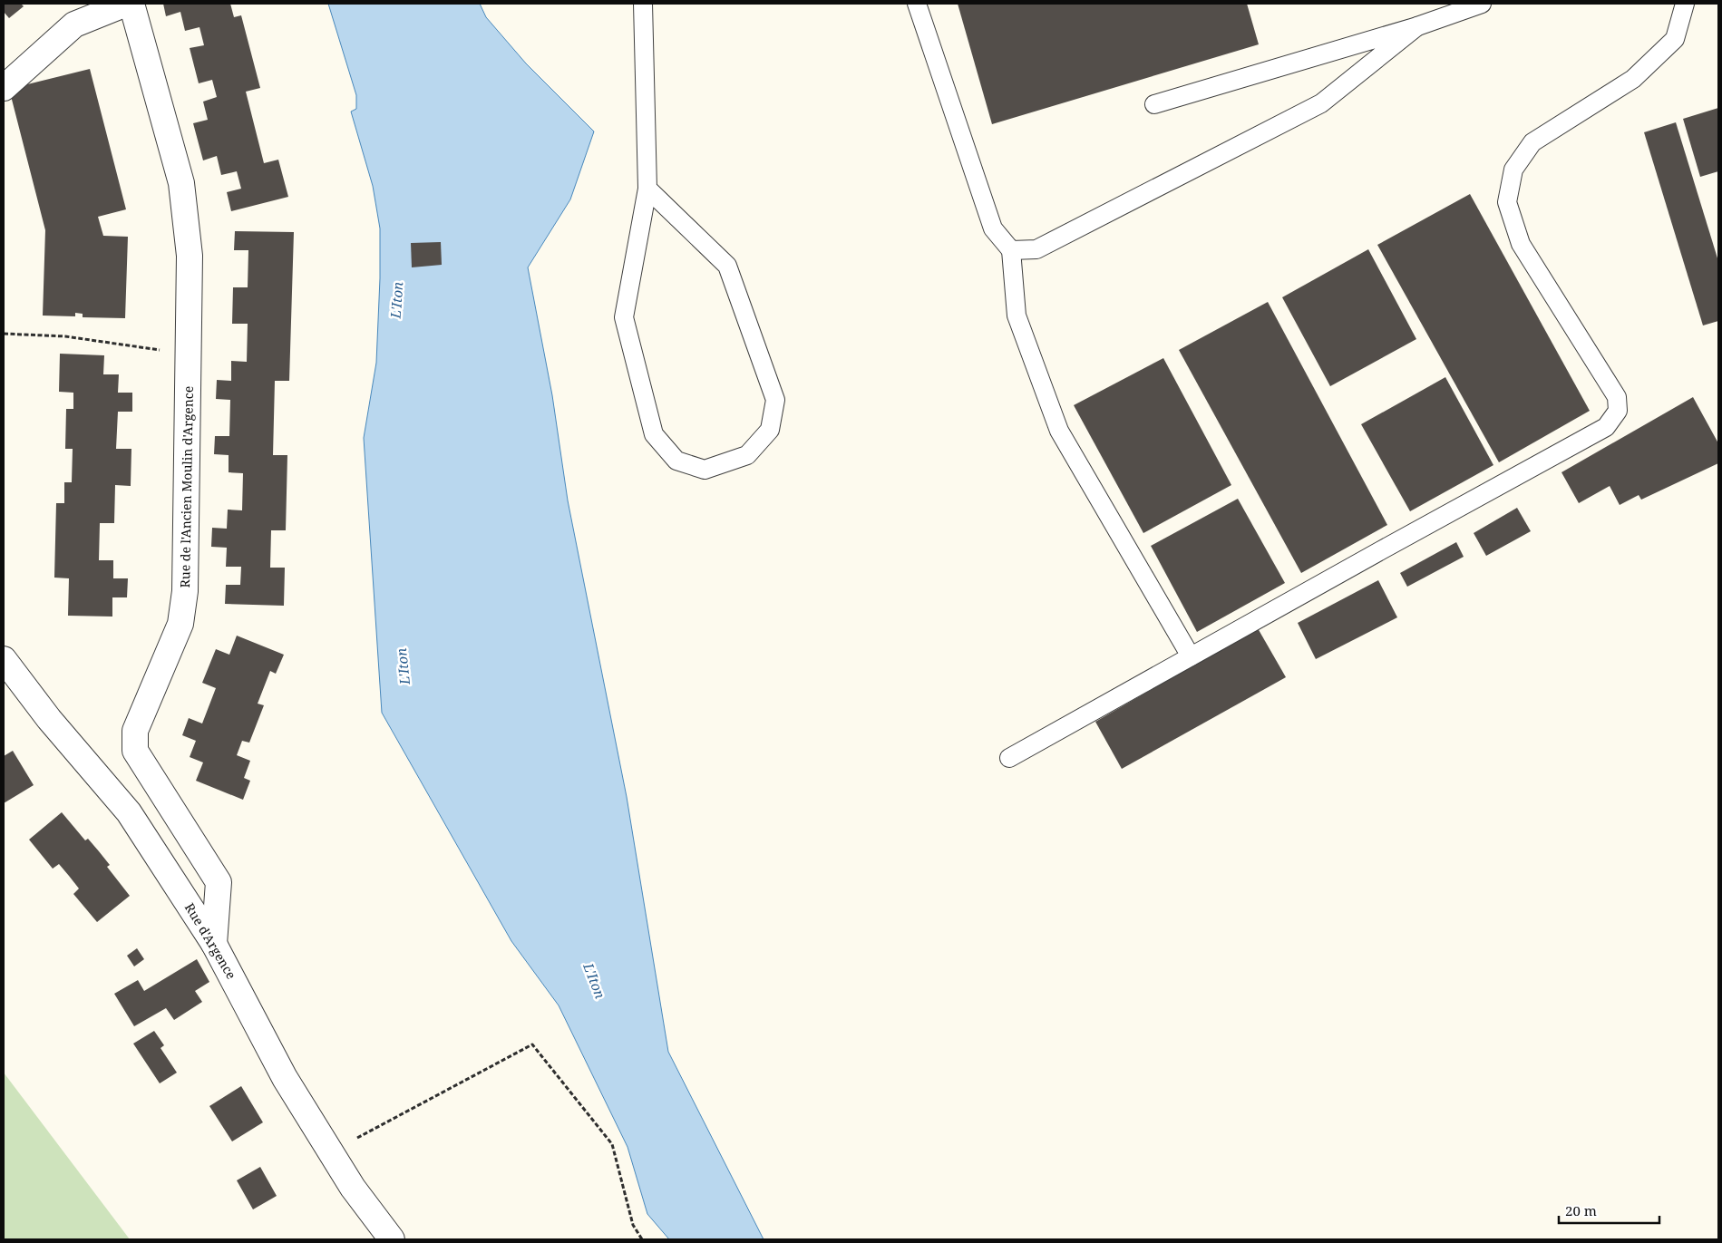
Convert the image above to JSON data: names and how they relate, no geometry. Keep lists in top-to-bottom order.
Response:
{
  "streets": {
    "street": ["Rue de l'Ancien Moulin d'Argence", "Rue d'Argence"]
  },
  "crossings": [
    ["Rue de l'Ancien Moulin d'Argence", "Rue d'Argence"]
  ],
  "water": ["L'Iton"],
  "scale_bar": "20 m"
}
